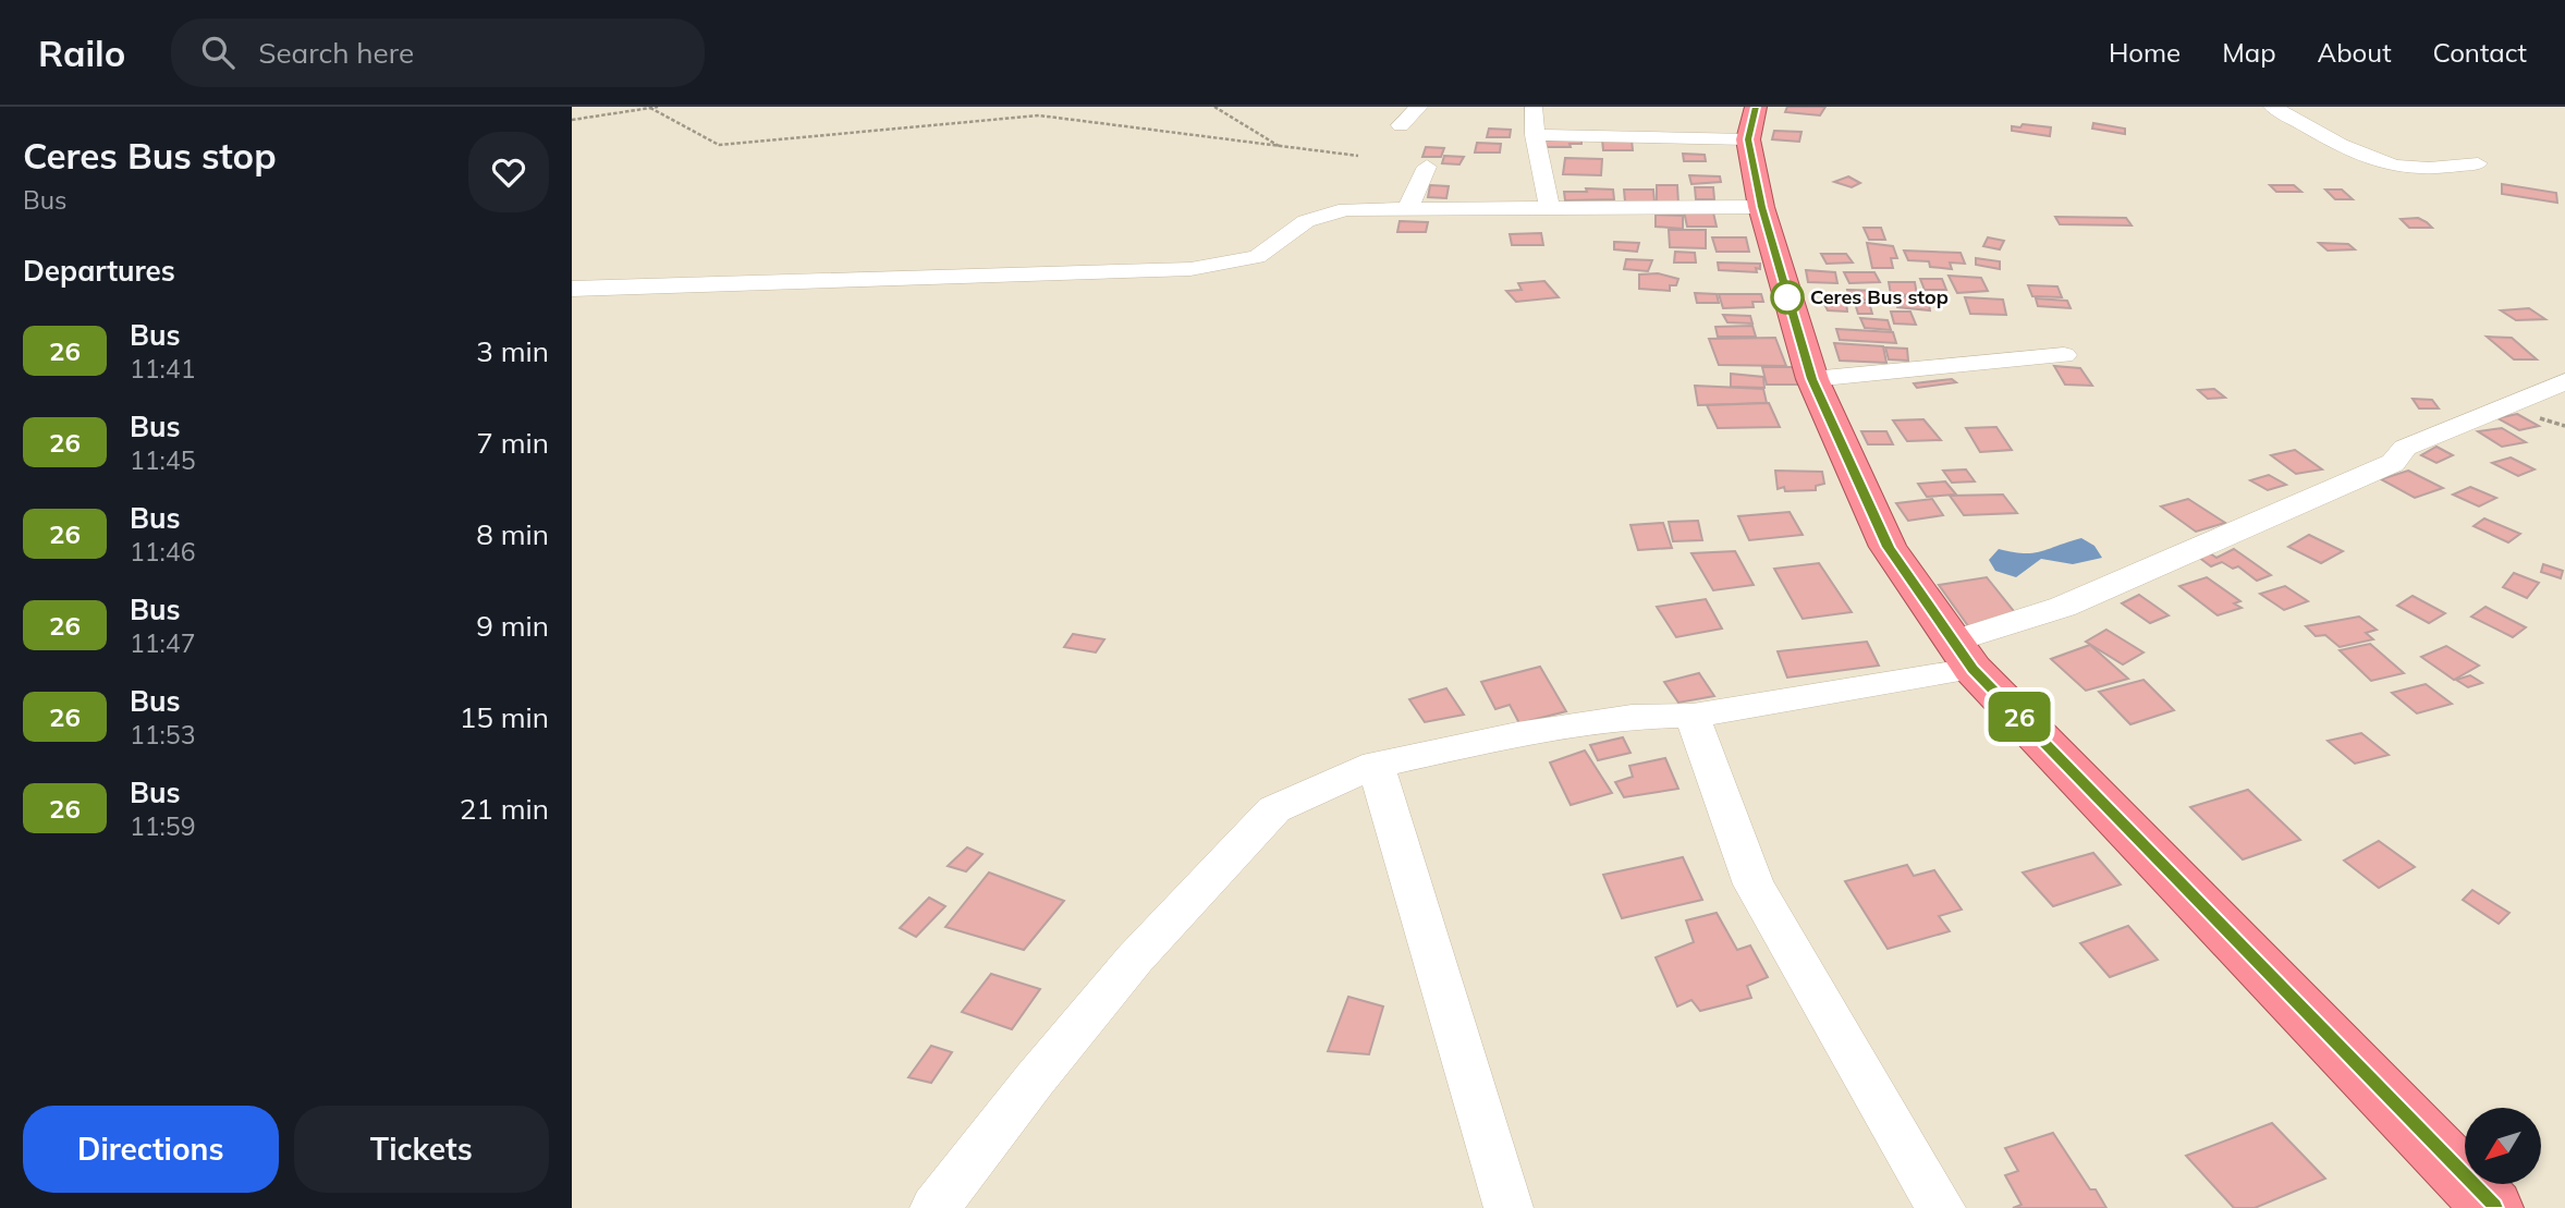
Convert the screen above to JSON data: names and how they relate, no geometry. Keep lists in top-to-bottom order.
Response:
{
  "places": ["Ceres Bus stop"],
  "lines": ["bus line 26"],
  "north": "bottom left",
  "page": {
    "header": "Railo",
    "search": "Search here",
    "nav": [
      "Home",
      "Map",
      "About",
      "Contact"
    ],
    "heading": [
      ["Ceres Bus stop", "Bus"],
      "Departures"
    ],
    "on_map": "26",
    "list": [
      {
        "mark": "26",
        "name": "Bus",
        "note": "11:41",
        "value": "3 min"
      },
      {
        "mark": "26",
        "name": "Bus",
        "note": "11:45",
        "value": "7 min"
      },
      {
        "mark": "26",
        "name": "Bus",
        "note": "11:46",
        "value": "8 min"
      },
      {
        "mark": "26",
        "name": "Bus",
        "note": "11:47",
        "value": "9 min"
      },
      {
        "mark": "26",
        "name": "Bus",
        "note": "11:53",
        "value": "15 min"
      },
      {
        "mark": "26",
        "name": "Bus",
        "note": "11:59",
        "value": "21 min"
      }
    ],
    "buttons": ["Directions", "Tickets"]
  }
}
